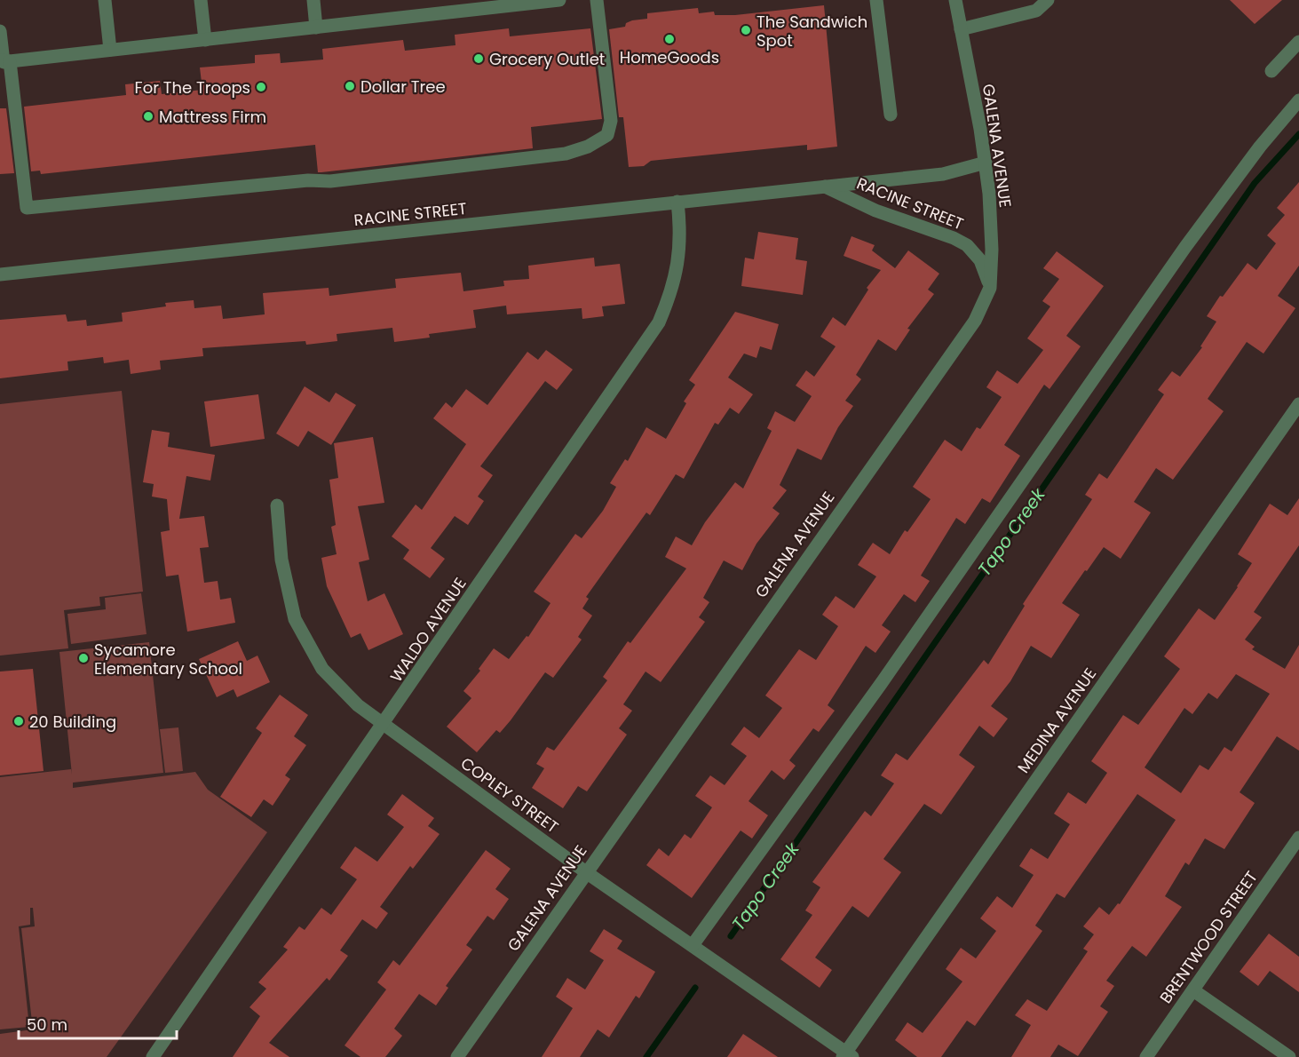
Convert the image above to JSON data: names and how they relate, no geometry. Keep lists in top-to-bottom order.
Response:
{
  "streets": {
    "street": [
      "GALENA AVENUE",
      "RACINE STREET",
      "WALDO AVENUE",
      "MEDINA AVENUE",
      "COPLEY STREET",
      "BRENTWOOD STREET"
    ]
  },
  "crossings": [
    ["GALENA AVENUE", "RACINE STREET"],
    ["GALENA AVENUE", "COPLEY STREET"],
    ["RACINE STREET", "WALDO AVENUE"],
    ["WALDO AVENUE", "COPLEY STREET"],
    ["MEDINA AVENUE", "COPLEY STREET"]
  ],
  "water": ["Tapo Creek"],
  "places": [
    "The Sandwich Spot",
    "HomeGoods",
    "Grocery Outlet",
    "Dollar Tree",
    "For The Troops",
    "Mattress Firm",
    "Sycamore Elementary School",
    "20 Building"
  ],
  "scale_bar": "50 m"
}
